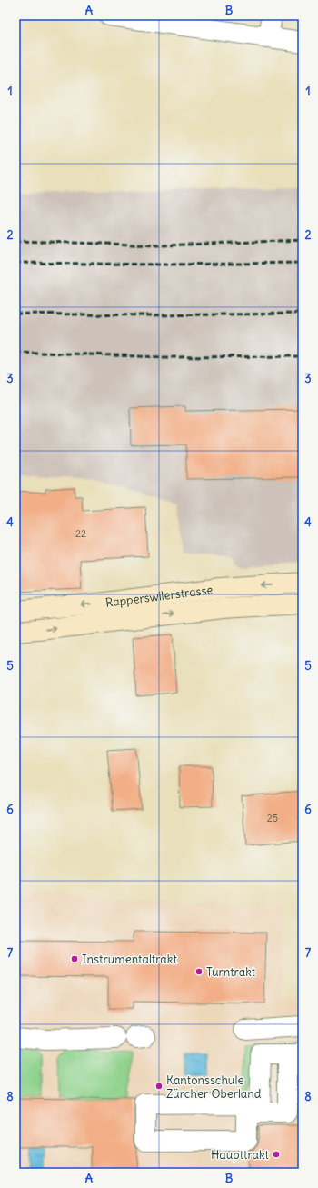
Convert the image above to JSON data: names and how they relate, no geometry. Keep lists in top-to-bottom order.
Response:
{
  "streets": {
    "main road": ["Rapperswilerstrasse"]
  },
  "places": [
    "Instrumentaltrakt",
    "Turntrakt",
    "Kantonsschule Zürcher Oberland",
    "Haupttrakt"
  ],
  "house_numbers": ["22", "25"],
  "grid": {
    "columns": ["A", "B"],
    "rows": [
      "1",
      "2",
      "3",
      "4",
      "5",
      "6",
      "7",
      "8"
    ]
  }
}
